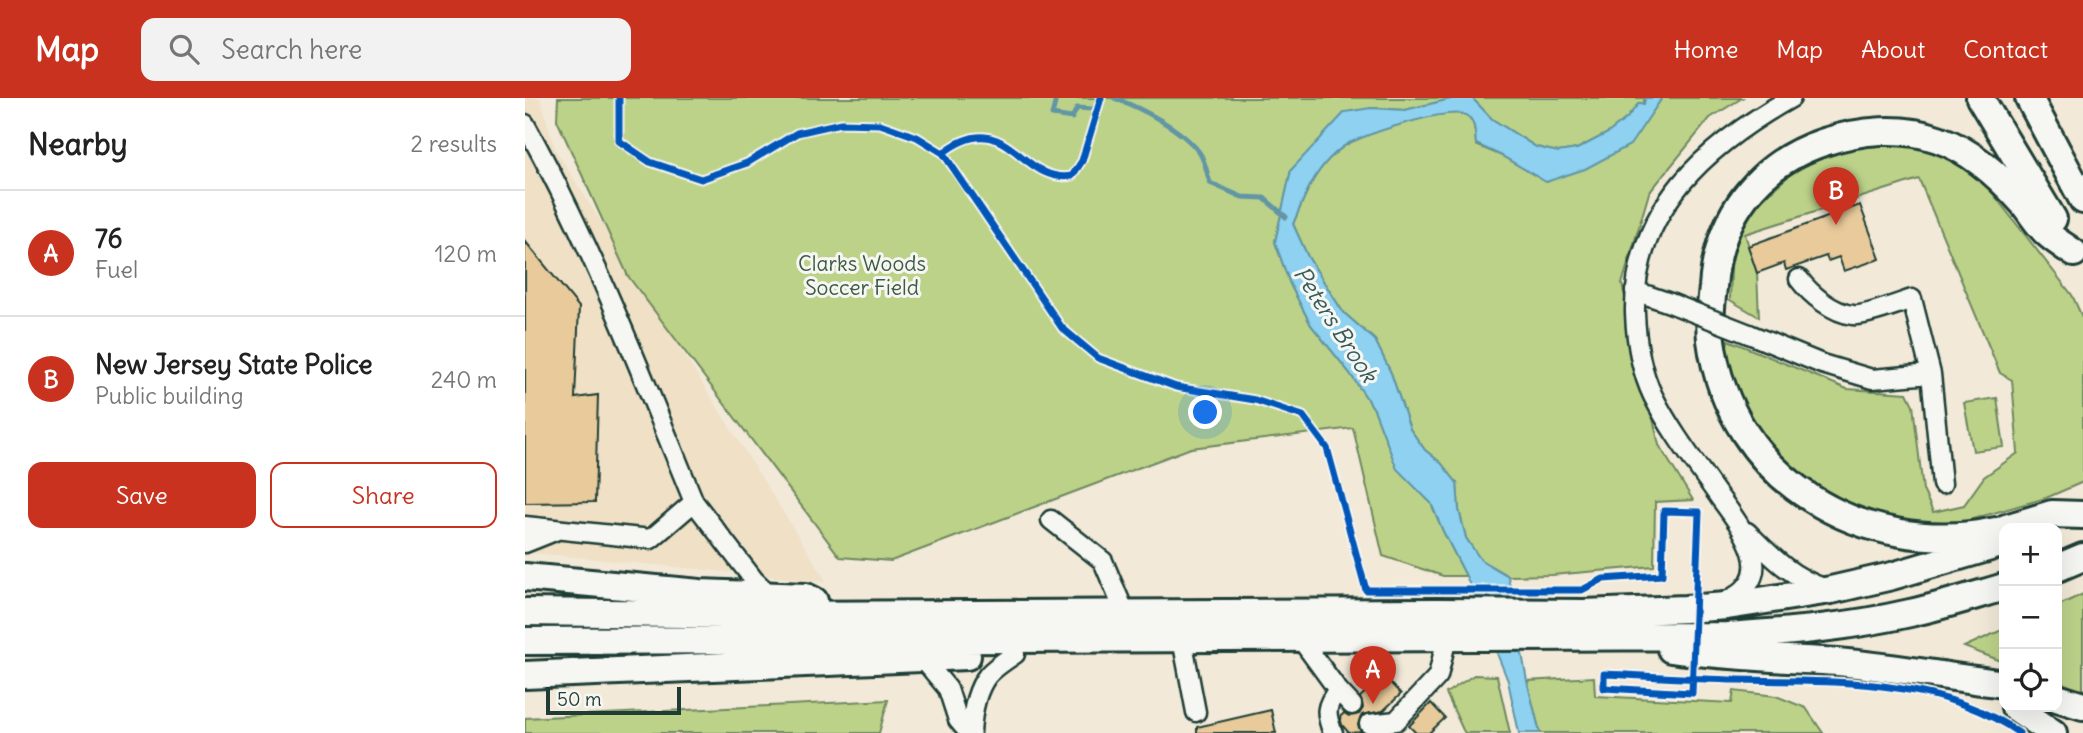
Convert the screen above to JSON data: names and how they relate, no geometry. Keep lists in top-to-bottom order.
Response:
{
  "water": ["Peters Brook"],
  "parks": ["Clarks Woods Soccer Field"],
  "scale_bar": "50 m",
  "page": {
    "header": "Map",
    "search": "Search here",
    "nav": [
      "Home",
      "Map",
      "About",
      "Contact"
    ],
    "heading": ["Nearby", "2 results"],
    "pins": ["B", "A"],
    "list": [
      {
        "mark": "A",
        "name": "76",
        "note": "Fuel",
        "value": "120 m"
      },
      {
        "mark": "B",
        "name": "New Jersey State Police",
        "note": "Public building",
        "value": "240 m"
      }
    ],
    "buttons": ["Save", "Share"],
    "map_buttons": ["+", "−"],
    "scale": "50 m"
  }
}
